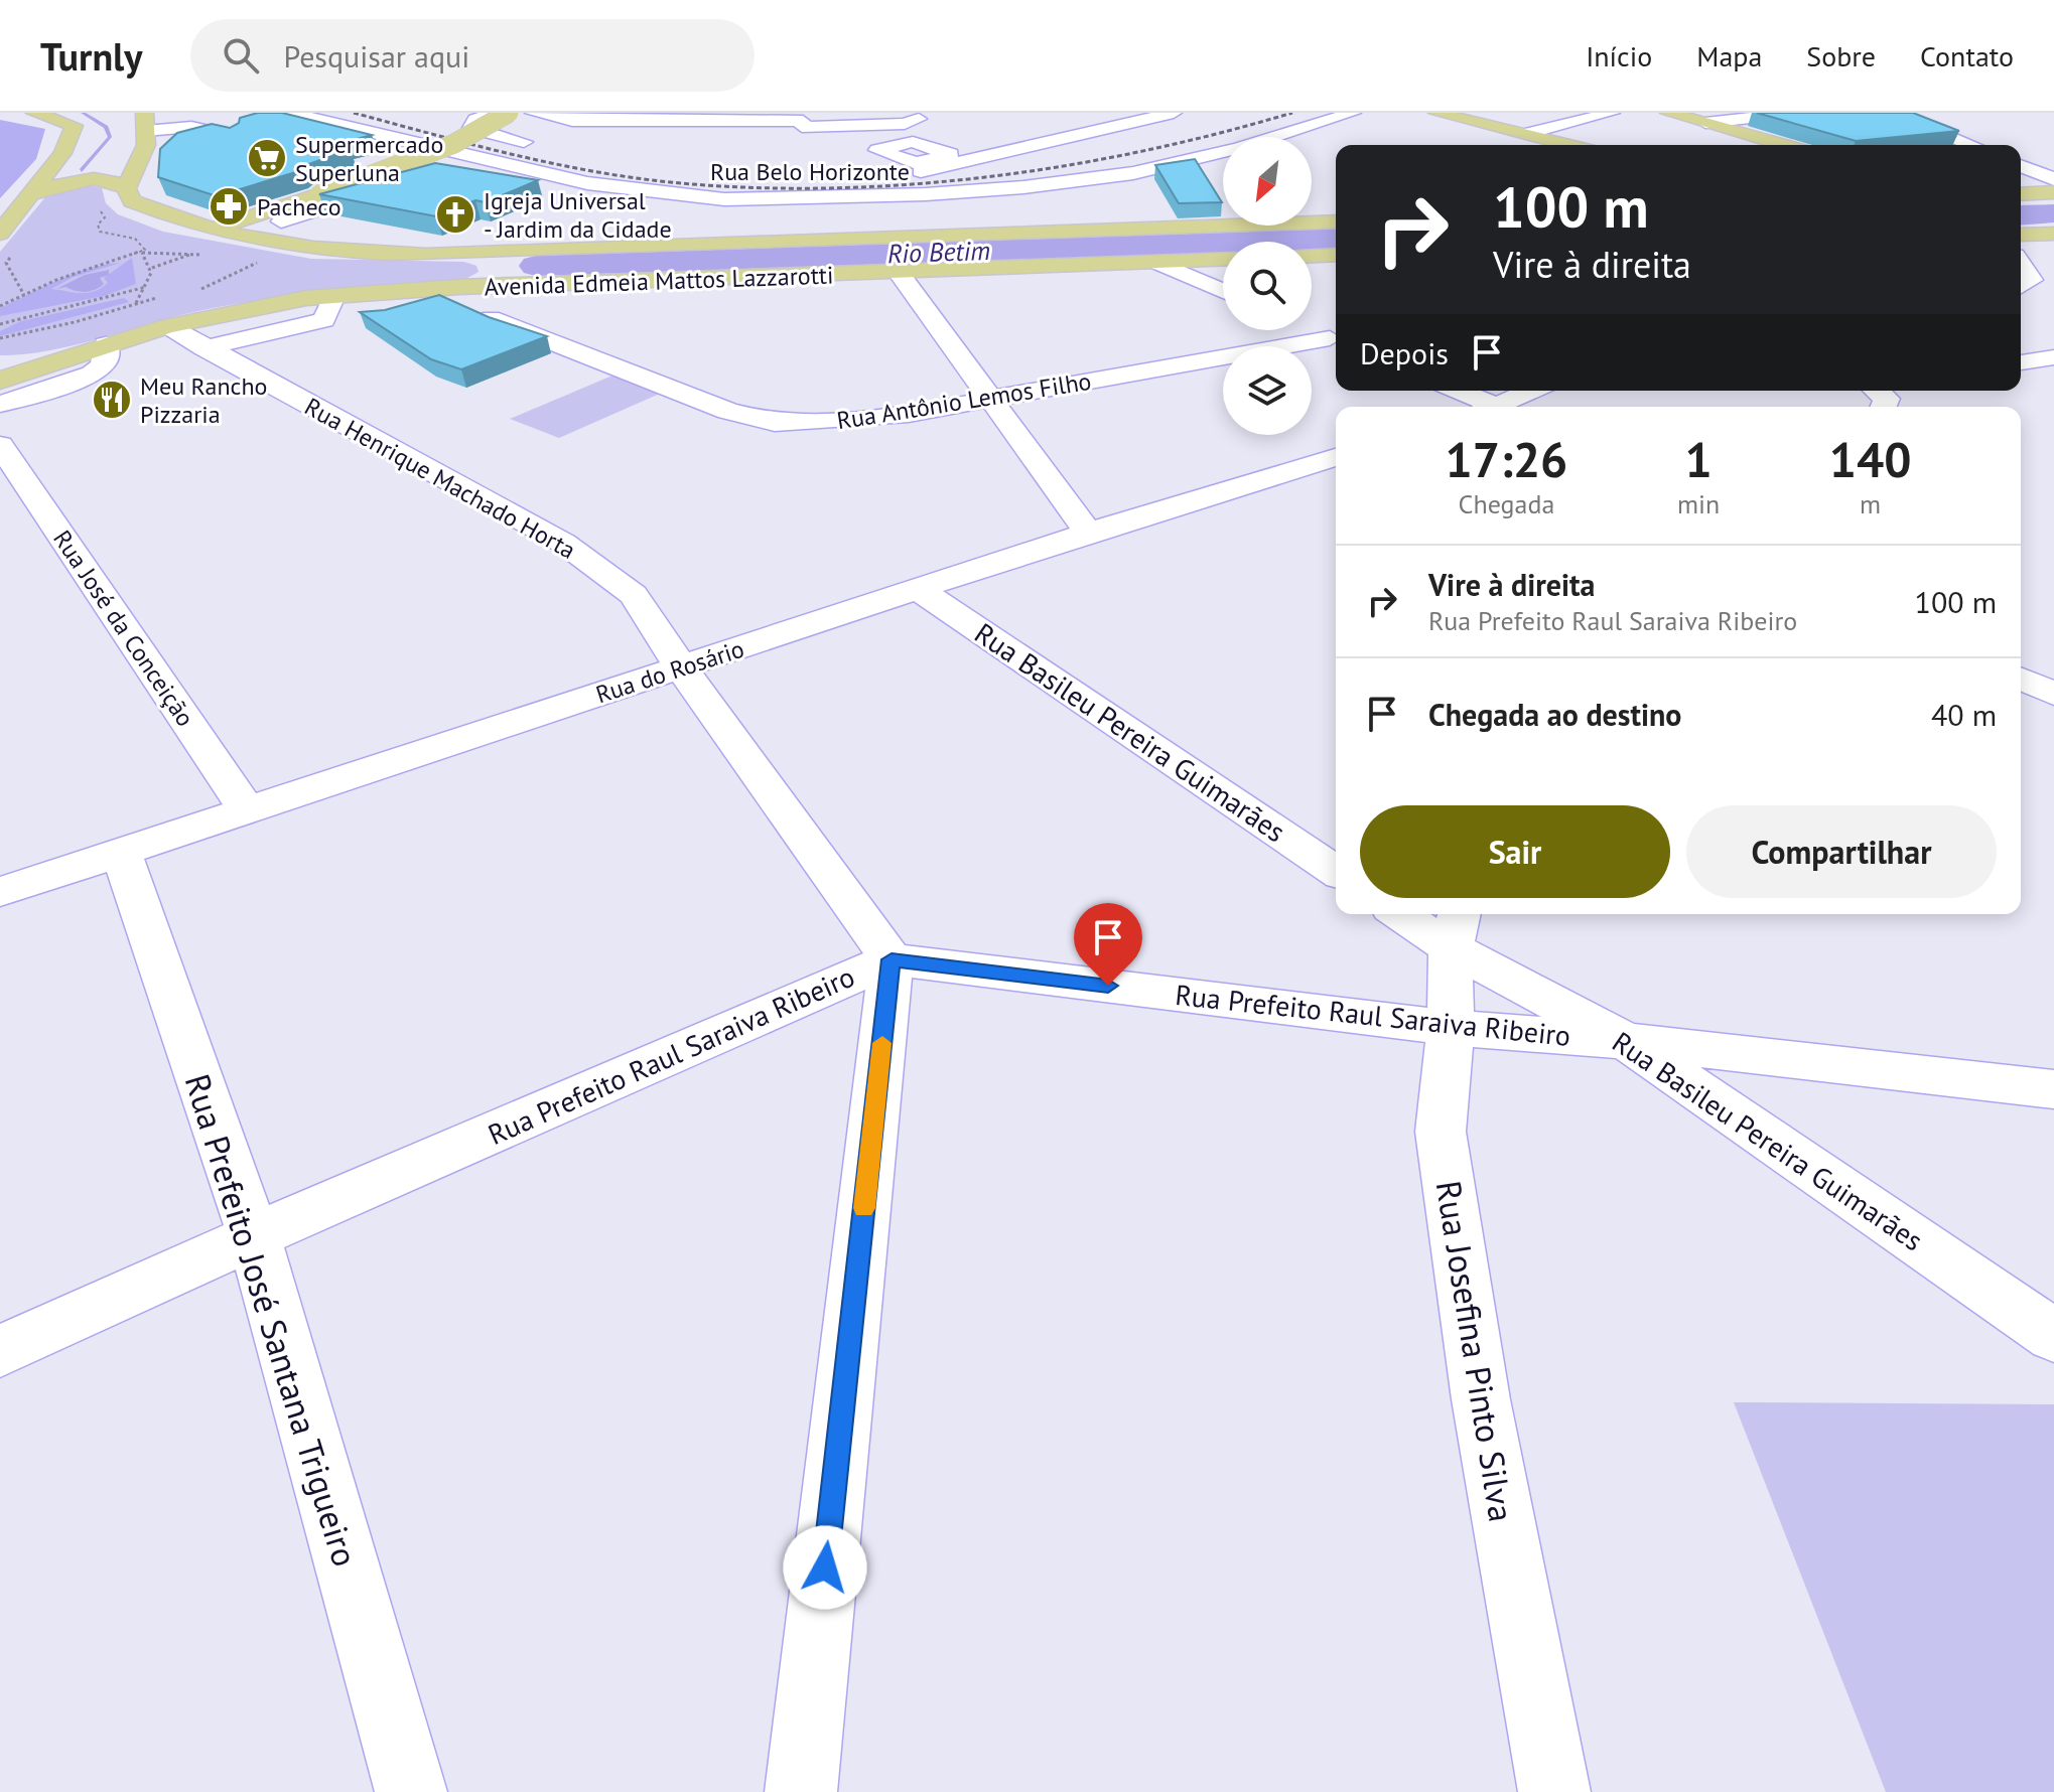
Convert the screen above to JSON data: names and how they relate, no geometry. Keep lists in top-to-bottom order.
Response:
{
  "streets": {
    "main road": ["Avenida Edmeia Mattos Lazzarotti"],
    "street": [
      "Rua Belo Horizonte",
      "Rua Antônio Lemos Filho",
      "Rua Henrique Machado Horta",
      "Rua José da Conceição",
      "Rua do Rosário",
      "Rua Basileu Pereira Guimarães",
      "Rua Prefeito Raul Saraiva Ribeiro",
      "Rua Prefeito José Santana Trigueiro",
      "Rua Josefina Pinto Silva"
    ]
  },
  "crossings": [
    ["Avenida Edmeia Mattos Lazzarotti", "Rua Antônio Lemos Filho"],
    ["Avenida Edmeia Mattos Lazzarotti", "Rua Henrique Machado Horta"],
    ["Rua Henrique Machado Horta", "Rua do Rosário"],
    ["Rua Henrique Machado Horta", "Rua Prefeito Raul Saraiva Ribeiro"],
    ["Rua José da Conceição", "Rua do Rosário"],
    ["Rua do Rosário", "Rua Basileu Pereira Guimarães"],
    ["Rua do Rosário", "Rua Prefeito José Santana Trigueiro"],
    ["Rua Basileu Pereira Guimarães", "Rua Prefeito Raul Saraiva Ribeiro"],
    ["Rua Basileu Pereira Guimarães", "Rua Josefina Pinto Silva"],
    ["Rua Prefeito Raul Saraiva Ribeiro", "Rua Prefeito José Santana Trigueiro"],
    ["Rua Prefeito Raul Saraiva Ribeiro", "Rua Josefina Pinto Silva"]
  ],
  "water": ["Rio Betim"],
  "places": {
    "supermarket": ["Supermercado Superluna"],
    "pharmacy": ["Pacheco"],
    "church": ["Igreja Universal - Jardim da Cidade"],
    "restaurant": ["Meu Rancho Pizzaria"]
  },
  "north": "bottom left",
  "page": {
    "header": "Turnly",
    "search": "Pesquisar aqui",
    "nav": [
      "Início",
      "Mapa",
      "Sobre",
      "Contato"
    ],
    "turn": ["100 m", "Vire à direita"],
    "then": "Depois",
    "eta": [
      "17:26",
      "Chegada",
      "1",
      "min",
      "140",
      "m"
    ],
    "list": [
      {
        "name": "Vire à direita",
        "note": "Rua Prefeito Raul Saraiva Ribeiro",
        "value": "100 m"
      },
      {
        "name": "Chegada ao destino",
        "value": "40 m"
      }
    ],
    "buttons": ["Sair", "Compartilhar"]
  }
}
